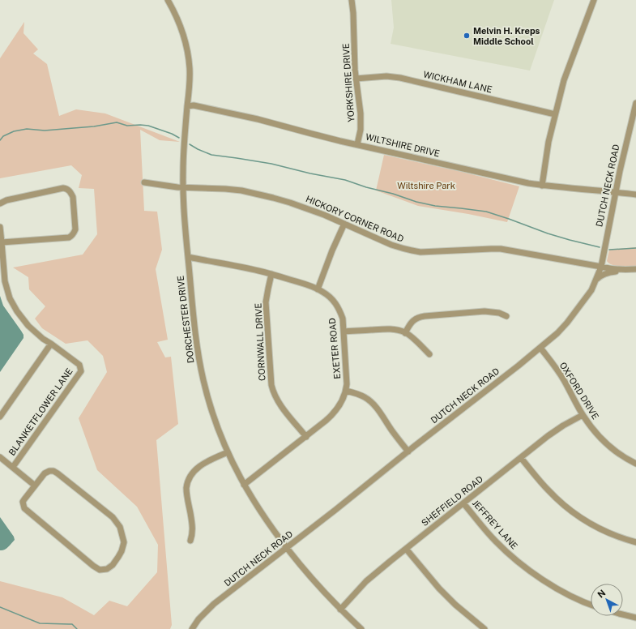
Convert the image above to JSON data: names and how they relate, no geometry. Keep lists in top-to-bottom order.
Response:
{
  "streets": {
    "street": [
      "WICKHAM LANE",
      "YORKSHIRE DRIVE",
      "WILTSHIRE DRIVE",
      "DUTCH NECK ROAD",
      "HICKORY CORNER ROAD",
      "DORCHESTER DRIVE",
      "CORNWALL DRIVE",
      "EXETER ROAD",
      "OXFORD DRIVE",
      "BLANKETFLOWER LANE",
      "SHEFFIELD ROAD",
      "JEFFREY LANE"
    ]
  },
  "crossings": [
    ["WICKHAM LANE", "YORKSHIRE DRIVE"],
    ["YORKSHIRE DRIVE", "WILTSHIRE DRIVE"],
    ["WILTSHIRE DRIVE", "DUTCH NECK ROAD"],
    ["WILTSHIRE DRIVE", "DORCHESTER DRIVE"],
    ["DUTCH NECK ROAD", "HICKORY CORNER ROAD"],
    ["DUTCH NECK ROAD", "DORCHESTER DRIVE"],
    ["DUTCH NECK ROAD", "OXFORD DRIVE"],
    ["HICKORY CORNER ROAD", "DORCHESTER DRIVE"],
    ["DORCHESTER DRIVE", "EXETER ROAD"],
    ["DORCHESTER DRIVE", "SHEFFIELD ROAD"],
    ["CORNWALL DRIVE", "EXETER ROAD"],
    ["OXFORD DRIVE", "SHEFFIELD ROAD"],
    ["SHEFFIELD ROAD", "JEFFREY LANE"]
  ],
  "parks": ["Wiltshire Park"],
  "places": ["Melvin H. Kreps Middle School"],
  "north": "top left"
}
